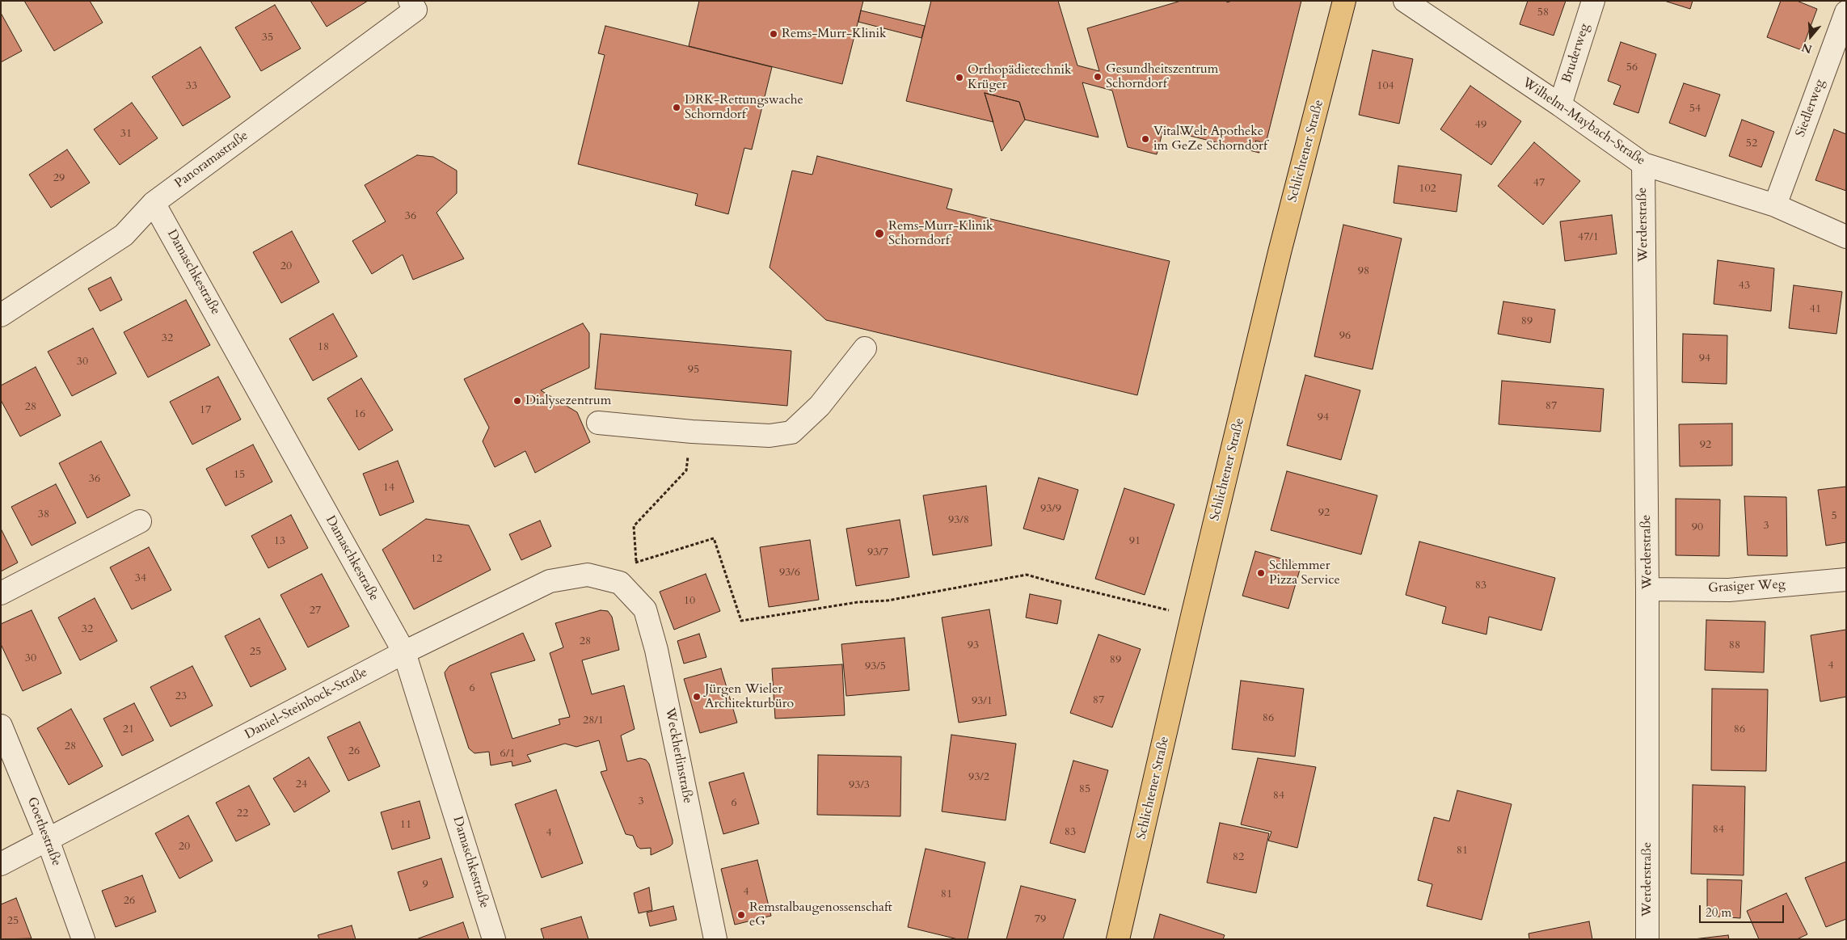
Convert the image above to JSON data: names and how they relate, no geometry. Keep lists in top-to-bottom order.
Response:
{
  "streets": {
    "main road": ["Schlichtener Straße"],
    "street": [
      "Bruderweg",
      "Siedlerweg",
      "Wilhelm-Maybach-Straße",
      "Panoramastraße",
      "Werderstraße",
      "Damaschkestraße",
      "Grasiger Weg",
      "Daniel-Steinbock-Straße",
      "Weckherlinstraße",
      "Goethestraße"
    ]
  },
  "crossings": [
    ["Bruderweg", "Wilhelm-Maybach-Straße"],
    ["Siedlerweg", "Wilhelm-Maybach-Straße"],
    ["Wilhelm-Maybach-Straße", "Werderstraße"],
    ["Panoramastraße", "Damaschkestraße"],
    ["Werderstraße", "Grasiger Weg"],
    ["Damaschkestraße", "Daniel-Steinbock-Straße"],
    ["Daniel-Steinbock-Straße", "Weckherlinstraße"],
    ["Daniel-Steinbock-Straße", "Goethestraße"]
  ],
  "places": [
    "Rems-Murr-Klinik",
    "Gesundheitszentrum Schorndorf",
    "Orthopädietechnik Krüger",
    "DRK-Rettungswache Schorndorf",
    "VitalWelt Apotheke im GeZe Schorndorf",
    "Rems-Murr-Klinik Schorndorf",
    "Dialysezentrum",
    "Schlemmer Pizza Service",
    "Jürgen Wieler Architekturbüro",
    "Remstalbaugenossenschaft eG"
  ],
  "house_numbers": [
    "58",
    "35",
    "56",
    "33",
    "104",
    "54",
    "49",
    "31",
    "52",
    "29",
    "47",
    "102",
    "36",
    "47/1",
    "20",
    "98",
    "43",
    "41",
    "89",
    "96",
    "32",
    "18",
    "94",
    "30",
    "95",
    "87",
    "28",
    "17",
    "16",
    "94",
    "92",
    "15",
    "36",
    "14",
    "93/9",
    "92",
    "38",
    "5",
    "93/8",
    "3",
    "90",
    "13",
    "91",
    "93/7",
    "12",
    "93/6",
    "34",
    "83",
    "10",
    "27",
    "32",
    "28",
    "93",
    "88",
    "25",
    "30",
    "89",
    "4",
    "93/5",
    "6",
    "23",
    "87",
    "93/1",
    "86",
    "28/1",
    "21",
    "86",
    "28",
    "26",
    "6/1",
    "93/2",
    "24",
    "93/3",
    "85",
    "84",
    "3",
    "6",
    "22",
    "11",
    "84",
    "83",
    "4",
    "20",
    "81",
    "82",
    "9",
    "4",
    "81",
    "26",
    "79",
    "25"
  ],
  "scale_bar": "20 m",
  "north": "bottom"
}
